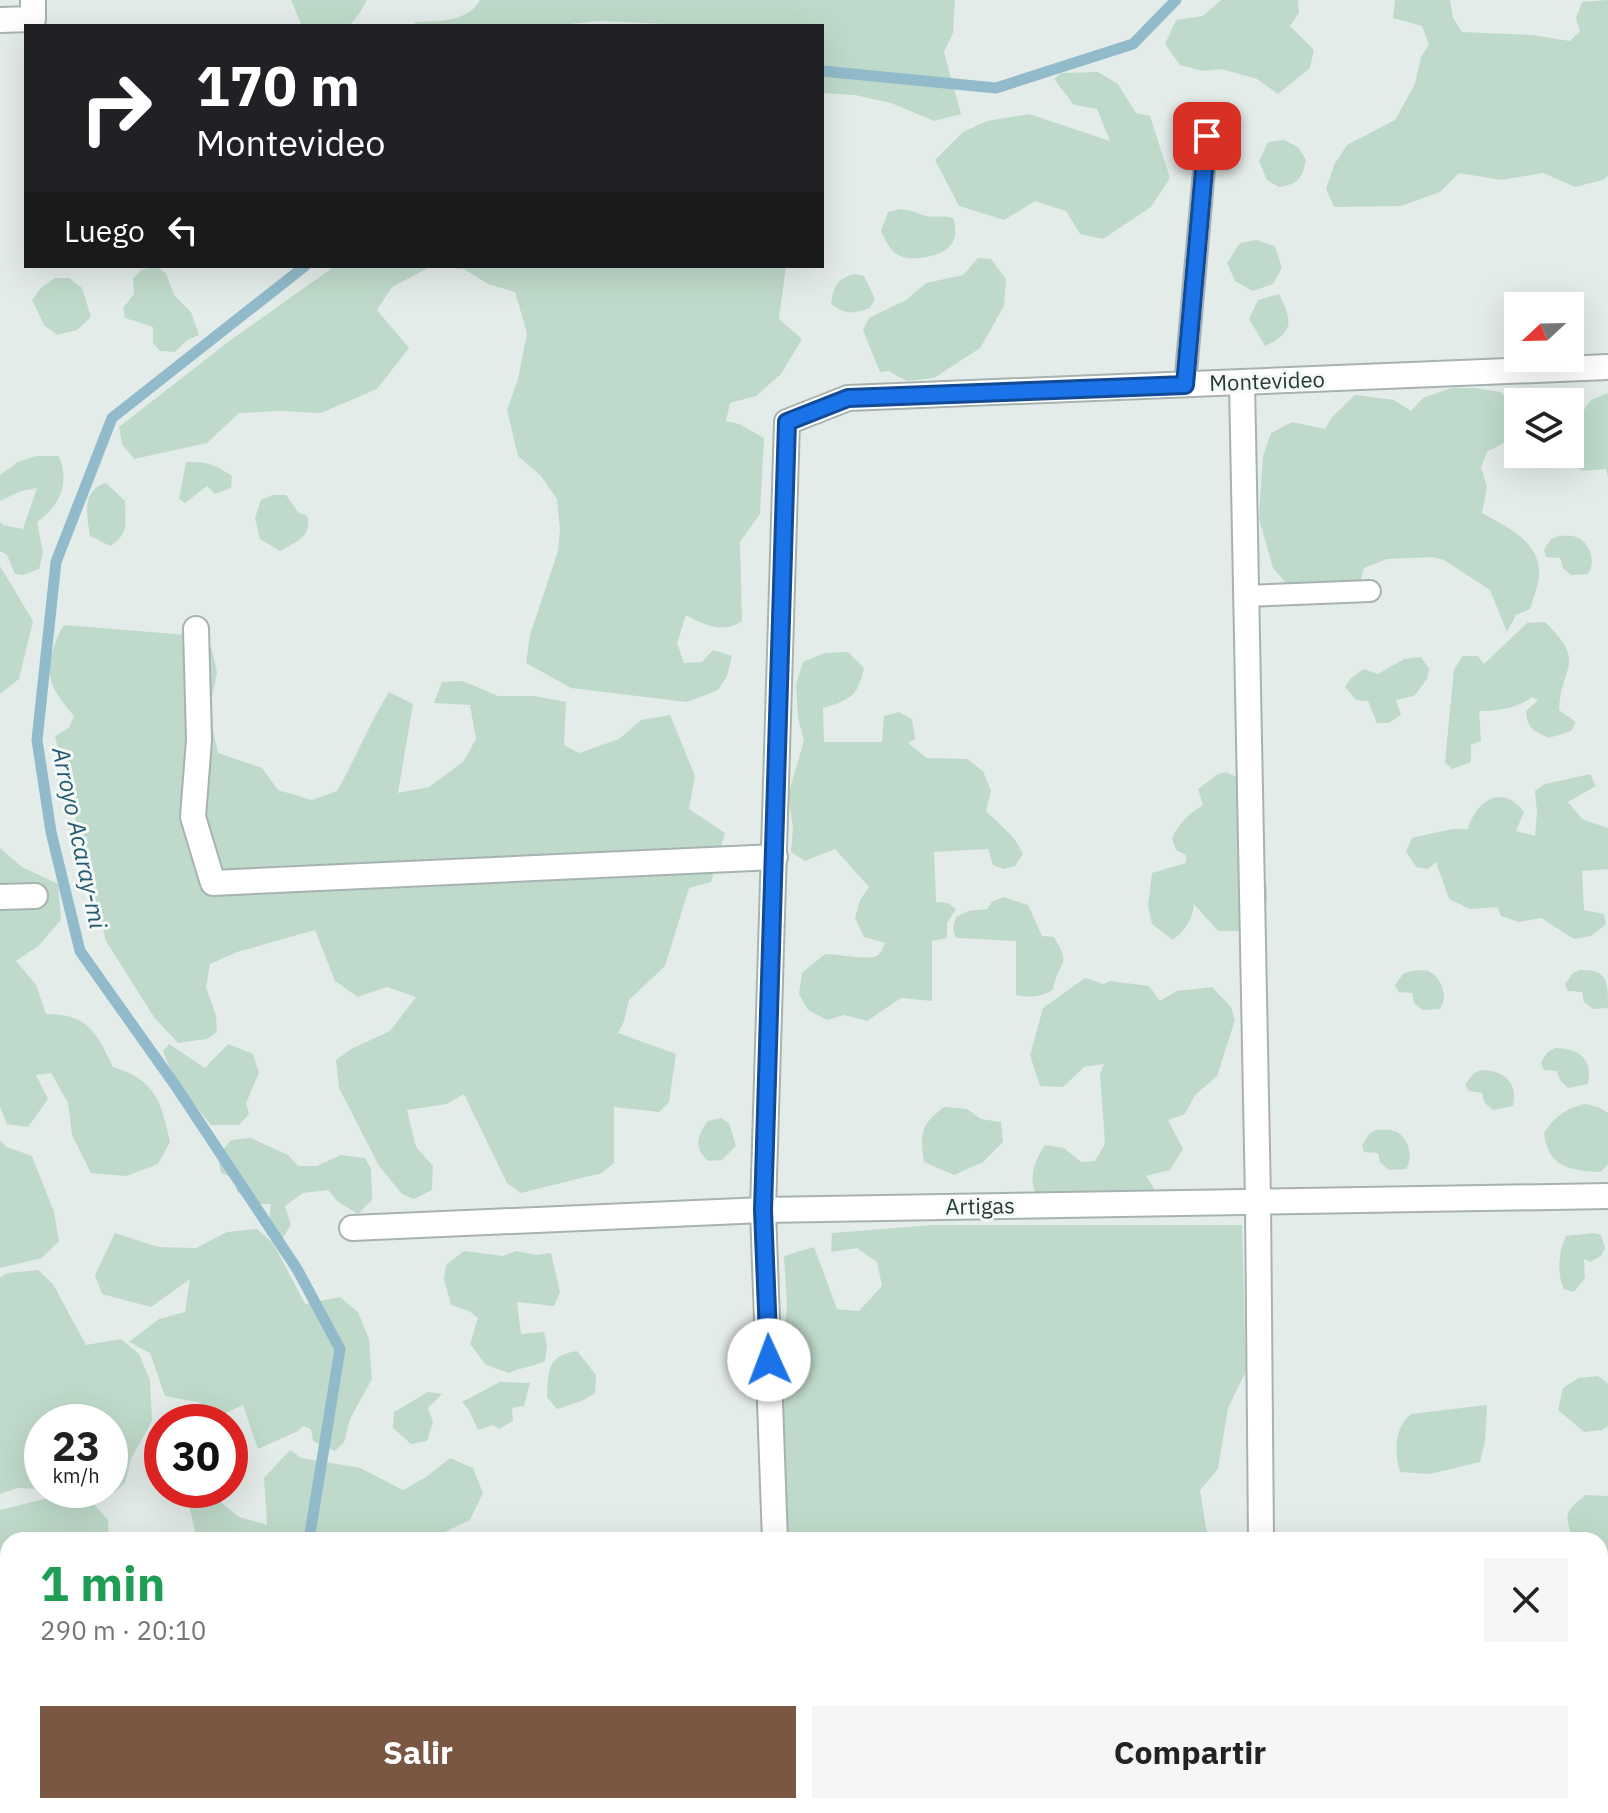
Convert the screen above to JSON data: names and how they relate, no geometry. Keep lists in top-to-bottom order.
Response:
{
  "streets": {
    "street": ["Montevideo", "Artigas"]
  },
  "water": ["Arroyo Acaray-mi"],
  "north": "left",
  "page": {
    "turn": ["170 m", "Montevideo"],
    "then": "Luego",
    "speed": "23 km/h",
    "limit": "30",
    "heading": ["1 min", "290 m · 20:10"],
    "buttons": ["Salir", "Compartir"]
  }
}
